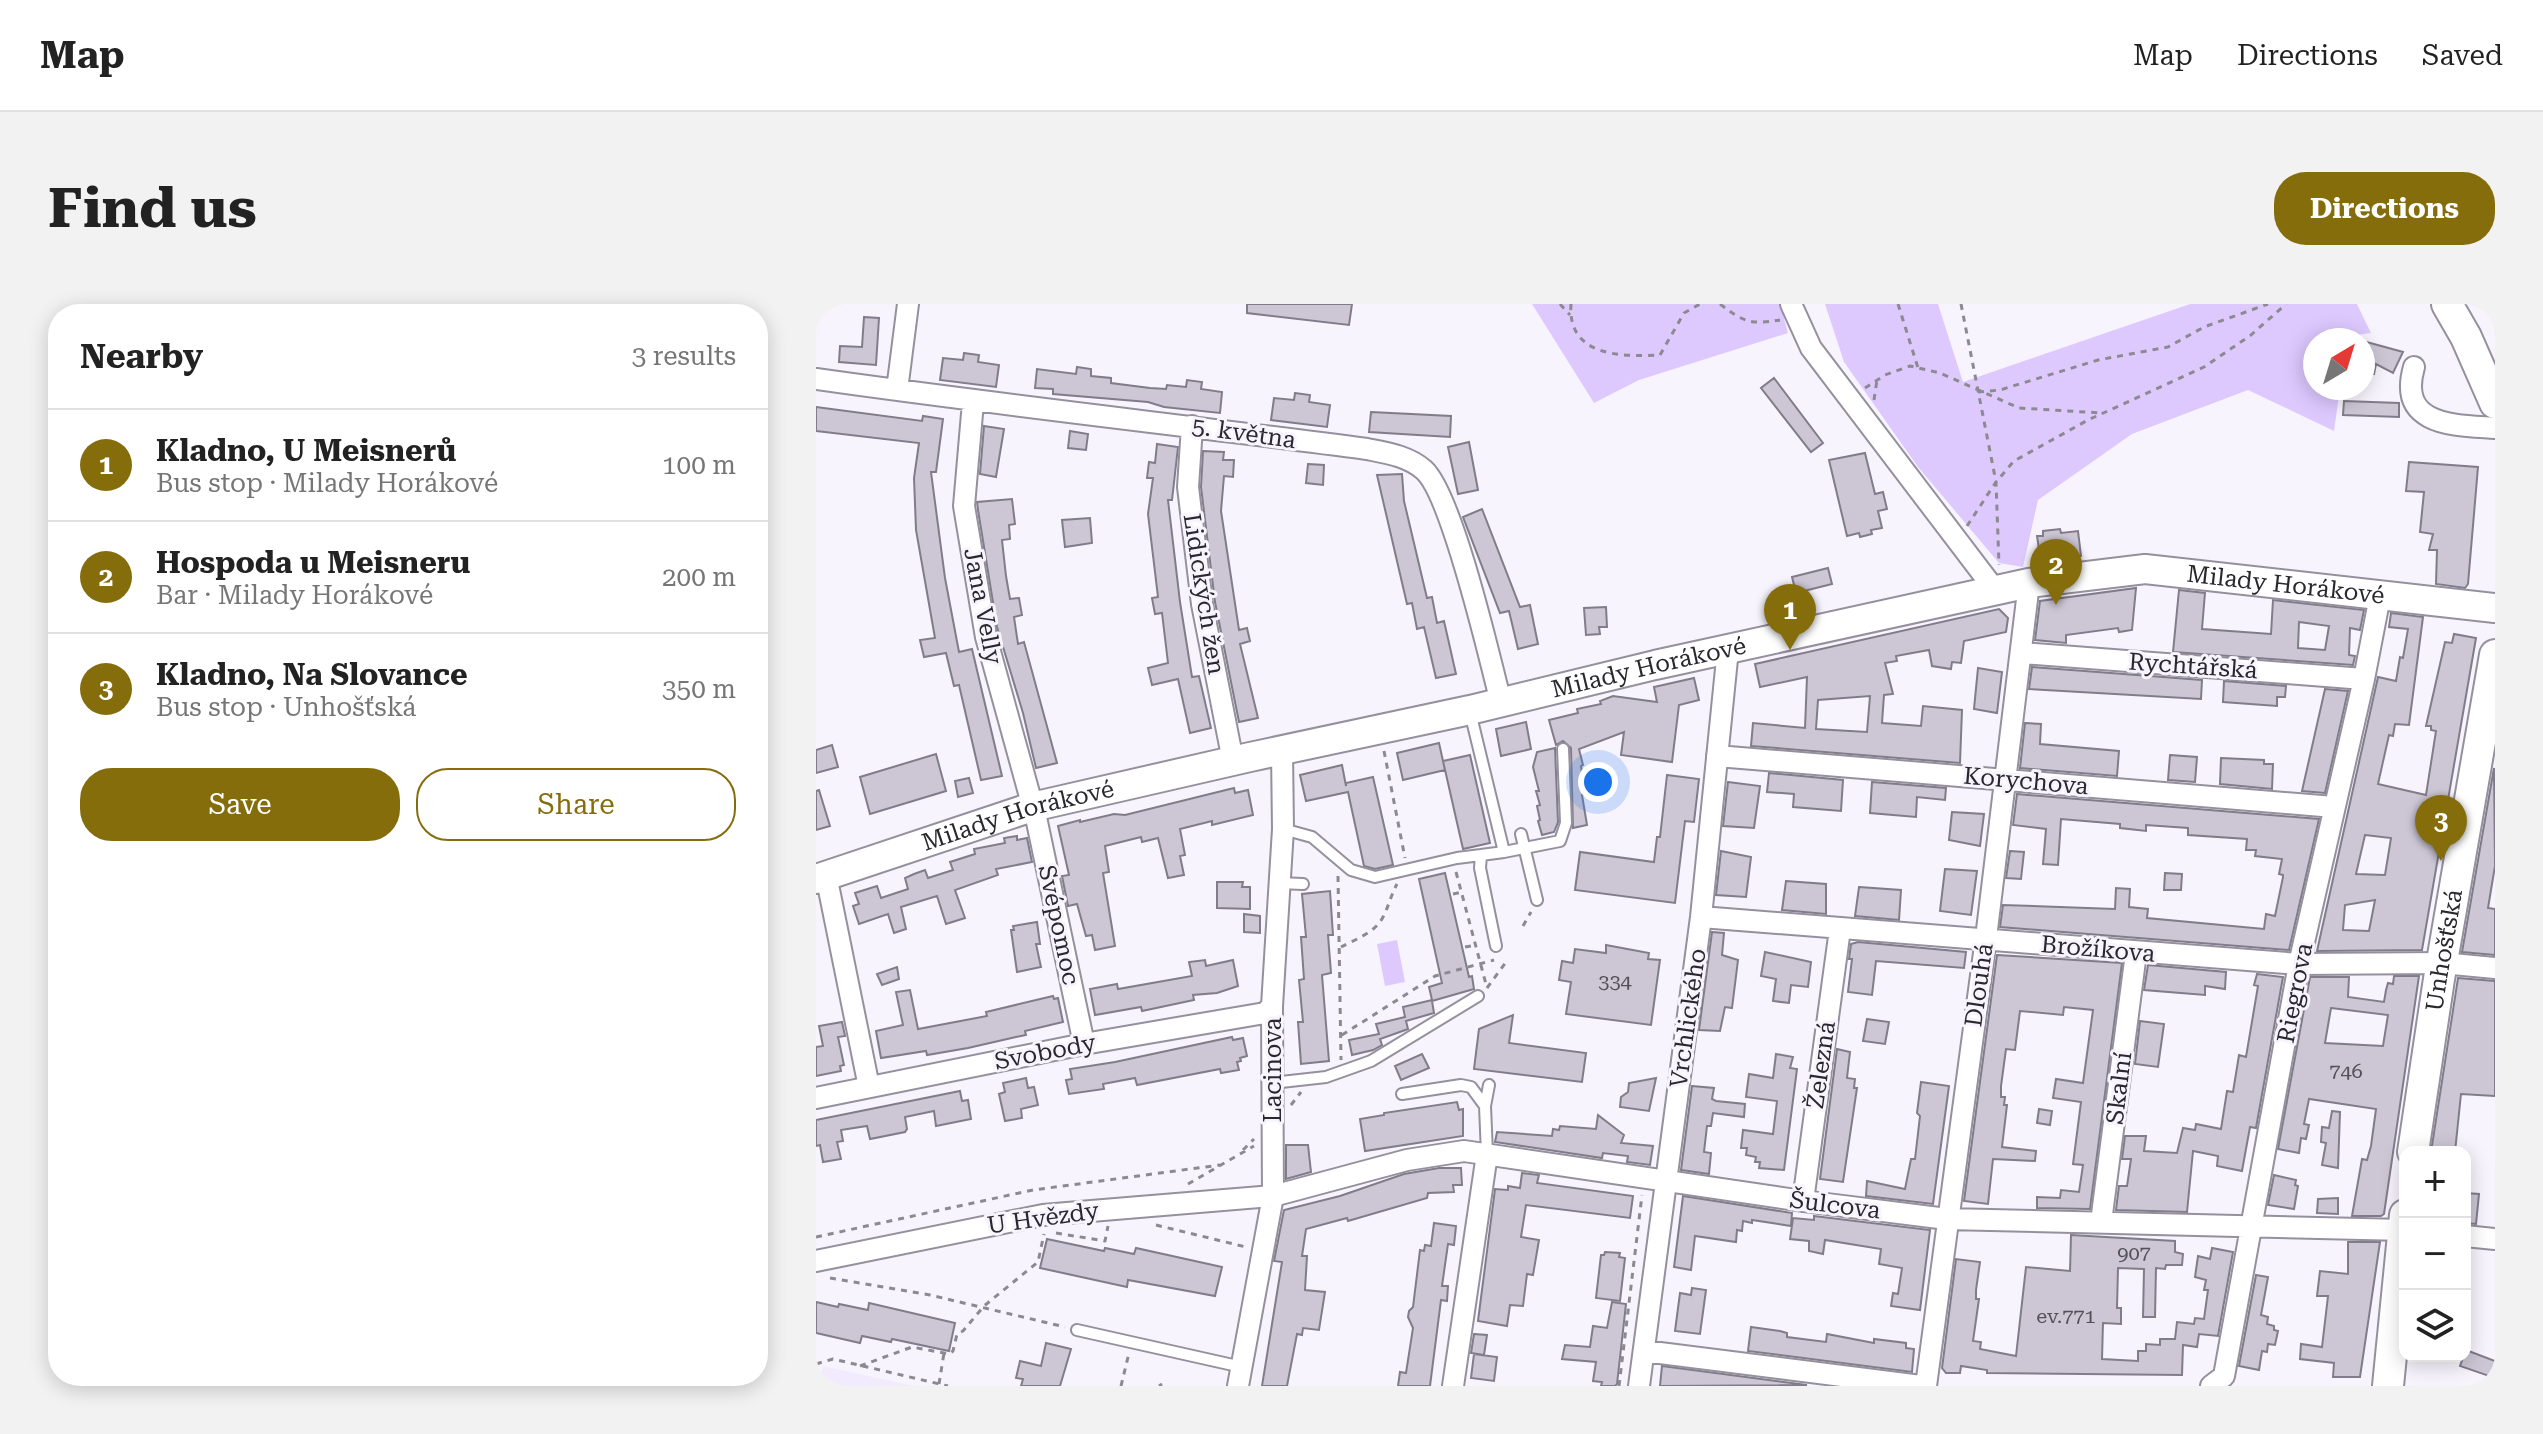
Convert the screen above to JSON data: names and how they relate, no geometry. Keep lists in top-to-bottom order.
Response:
{
  "streets": {
    "main road": ["Milady Horákové", "Unhošťská"],
    "street": [
      "5. května",
      "Lidických žen",
      "Jana Velly",
      "Rychtářská",
      "Korychova",
      "Svépomoc",
      "Brožíkova",
      "Dlouhá",
      "Riegrova",
      "Vrchlického",
      "Svobody",
      "Železná",
      "Lacinova",
      "Skalní",
      "Šulcova",
      "U Hvězdy"
    ]
  },
  "crossings": [
    ["5. května", "Milady Horákové"],
    ["5. května", "Lidických žen"],
    ["5. května", "Jana Velly"],
    ["Milady Horákové", "Lidických žen"],
    ["Milady Horákové", "Jana Velly"],
    ["Milady Horákové", "Svépomoc"],
    ["Milady Horákové", "Dlouhá"],
    ["Milady Horákové", "Riegrova"],
    ["Milady Horákové", "Vrchlického"],
    ["Milady Horákové", "Lacinova"],
    ["Jana Velly", "Svépomoc"],
    ["Rychtářská", "Dlouhá"],
    ["Rychtářská", "Riegrova"],
    ["Korychova", "Dlouhá"],
    ["Korychova", "Riegrova"],
    ["Korychova", "Vrchlického"],
    ["Svépomoc", "Svobody"],
    ["Brožíkova", "Unhošťská"],
    ["Brožíkova", "Dlouhá"],
    ["Brožíkova", "Riegrova"],
    ["Brožíkova", "Vrchlického"],
    ["Brožíkova", "Železná"],
    ["Brožíkova", "Skalní"],
    ["Dlouhá", "Šulcova"],
    ["Riegrova", "Šulcova"],
    ["Vrchlického", "Šulcova"],
    ["Svobody", "Lacinova"],
    ["Železná", "Šulcova"],
    ["Lacinova", "Šulcova"],
    ["Lacinova", "U Hvězdy"],
    ["Skalní", "Šulcova"],
    ["Šulcova", "U Hvězdy"]
  ],
  "house_numbers": [
    "334",
    "746",
    "907",
    "ev.771"
  ],
  "north": "top right",
  "page": {
    "header": "Map",
    "nav": ["Map", "Directions", "Saved"],
    "buttons": [
      "Directions",
      ["Save", "Share"]
    ],
    "title": "Find us",
    "heading": ["Nearby", "3 results"],
    "list": [
      {
        "mark": "1",
        "name": "Kladno, U Meisnerů",
        "note": "Bus stop · Milady Horákové",
        "value": "100 m"
      },
      {
        "mark": "2",
        "name": "Hospoda u Meisneru",
        "note": "Bar · Milady Horákové",
        "value": "200 m"
      },
      {
        "mark": "3",
        "name": "Kladno, Na Slovance",
        "note": "Bus stop · Unhošťská",
        "value": "350 m"
      }
    ],
    "pins": ["2", "1", "3"],
    "map_buttons": ["+", "−"]
  }
}
